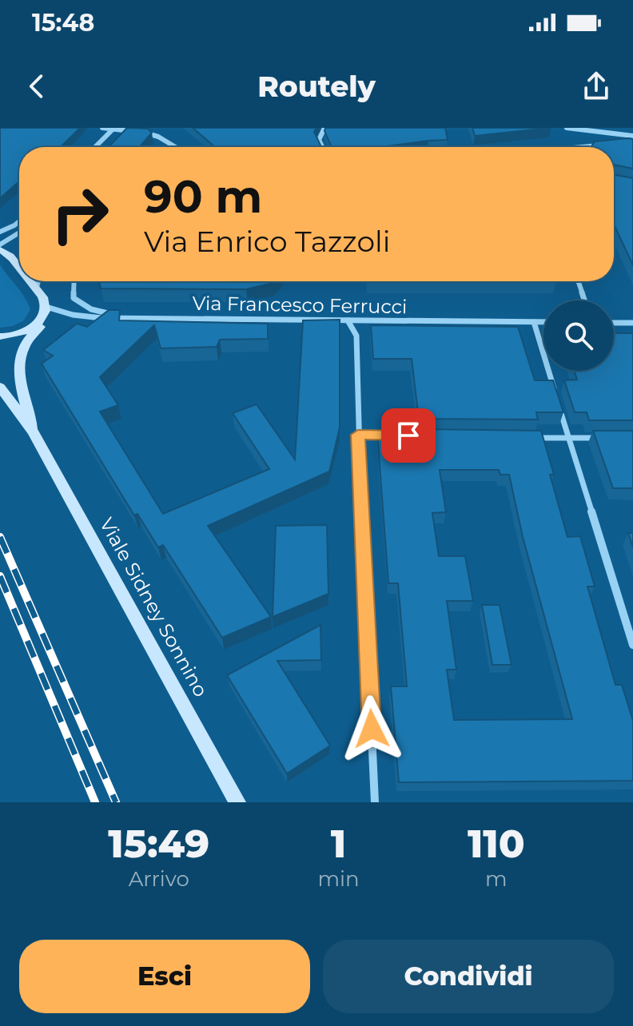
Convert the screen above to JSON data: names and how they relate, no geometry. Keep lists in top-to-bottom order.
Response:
{
  "streets": {
    "street": ["Via Francesco Ferrucci", "Viale Sidney Sonnino"]
  },
  "crossings": [
    ["Via Francesco Ferrucci", "Viale Sidney Sonnino"]
  ],
  "page": {
    "status": "15:48",
    "header": "Routely",
    "turn": ["90 m", "Via Enrico Tazzoli"],
    "eta": [
      "15:49",
      "Arrivo",
      "1",
      "min",
      "110",
      "m"
    ],
    "buttons": ["Esci", "Condividi"]
  }
}
